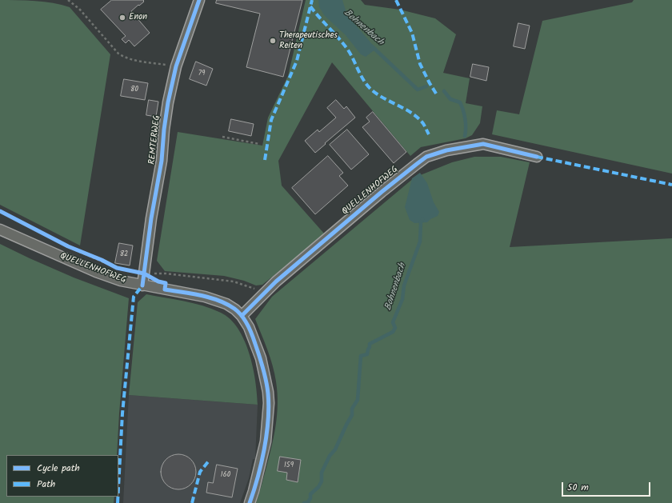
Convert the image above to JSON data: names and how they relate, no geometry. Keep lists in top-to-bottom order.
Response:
{
  "streets": {
    "street": ["REMTERWEG", "QUELLENHOFWEG"]
  },
  "crossings": [
    ["REMTERWEG", "QUELLENHOFWEG"]
  ],
  "water": ["Bohnenbach"],
  "places": ["Enon", "Therapeutisches Reiten"],
  "house_numbers": [
    "79",
    "80",
    "82",
    "159",
    "160"
  ],
  "legend": ["Cycle path", "Path"],
  "scale_bar": "50 m"
}
